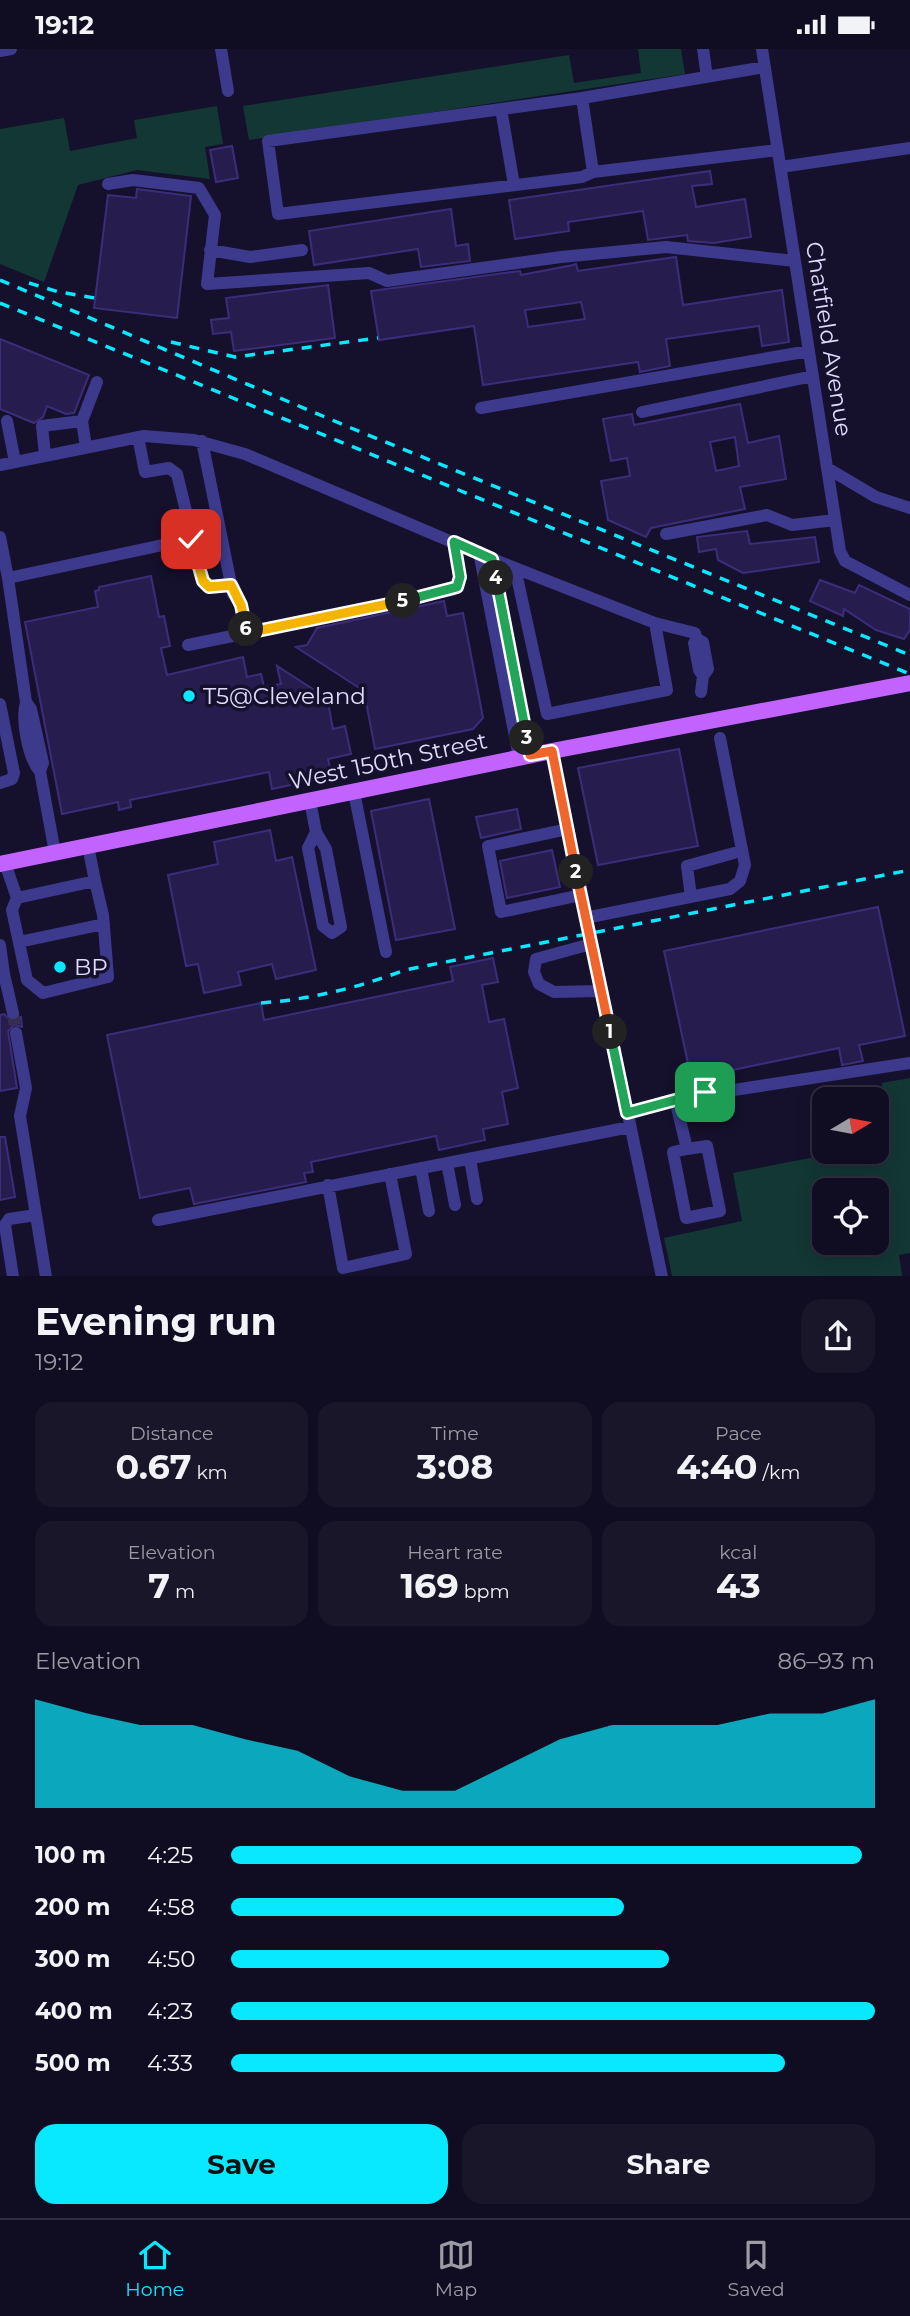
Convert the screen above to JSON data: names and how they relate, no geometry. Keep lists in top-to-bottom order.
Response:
{
  "streets": {
    "main road": ["West 150th Street"],
    "street": ["Chatfield Avenue"]
  },
  "places": ["T5@Cleveland", "BP"],
  "north": "right",
  "page": {
    "status": "19:12",
    "pins": [
      "4",
      "5",
      "6",
      "3",
      "2",
      "1"
    ],
    "heading": ["Evening run", "19:12"],
    "stats": [
      ["Distance", "0.67 km"],
      ["Time", "3:08"],
      ["Pace", "4:40 /km"],
      ["Elevation", "7 m"],
      ["Heart rate", "169 bpm"],
      ["kcal", "43"]
    ],
    "chart": ["Elevation", "86–93 m"],
    "list": [
      {
        "name": "100 m",
        "note": "4:25"
      },
      {
        "name": "200 m",
        "note": "4:58"
      },
      {
        "name": "300 m",
        "note": "4:50"
      },
      {
        "name": "400 m",
        "note": "4:23"
      },
      {
        "name": "500 m",
        "note": "4:33"
      }
    ],
    "buttons": ["Save", "Share"],
    "tabs": ["Home", "Map", "Saved"]
  }
}
